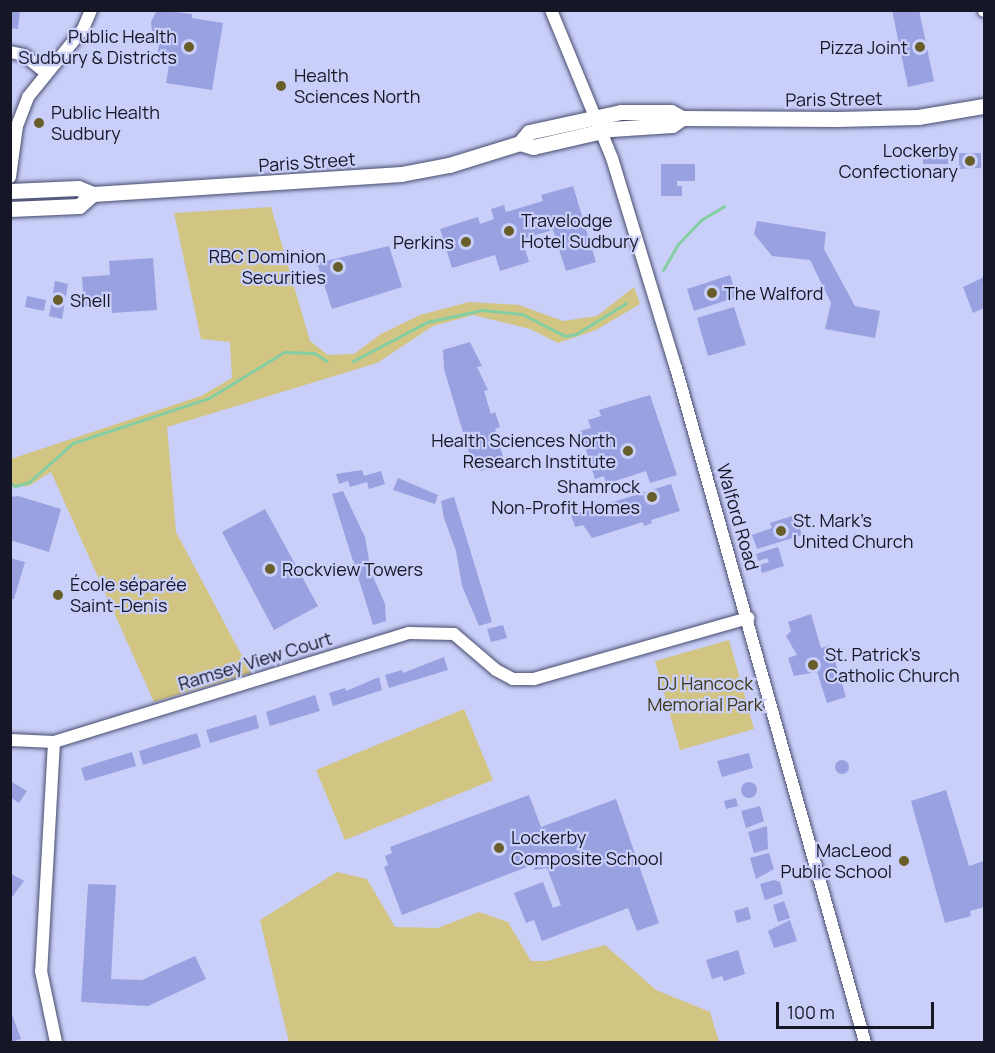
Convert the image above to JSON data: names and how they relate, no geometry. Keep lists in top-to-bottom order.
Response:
{
  "streets": {
    "main road": ["Paris Street"],
    "street": ["Walford Road", "Ramsey View Court"]
  },
  "crossings": [
    ["Paris Street", "Walford Road"],
    ["Walford Road", "Ramsey View Court"]
  ],
  "parks": ["DJ Hancock Memorial Park"],
  "places": [
    "Public Health Sudbury & Districts",
    "Pizza Joint",
    "Health Sciences North",
    "Public Health Sudbury",
    "Lockerby Confectionary",
    "Travelodge Hotel Sudbury",
    "Perkins",
    "RBC Dominion Securities",
    "The Walford",
    "Shell",
    "Health Sciences North Research Institute",
    "Shamrock Non-Profit Homes",
    "St. Mark’s United Church",
    "Rockview Towers",
    "École séparée Saint-Denis",
    "St. Patrick's Catholic Church",
    "Lockerby Composite School",
    "MacLeod Public School"
  ],
  "scale_bar": "100 m"
}
